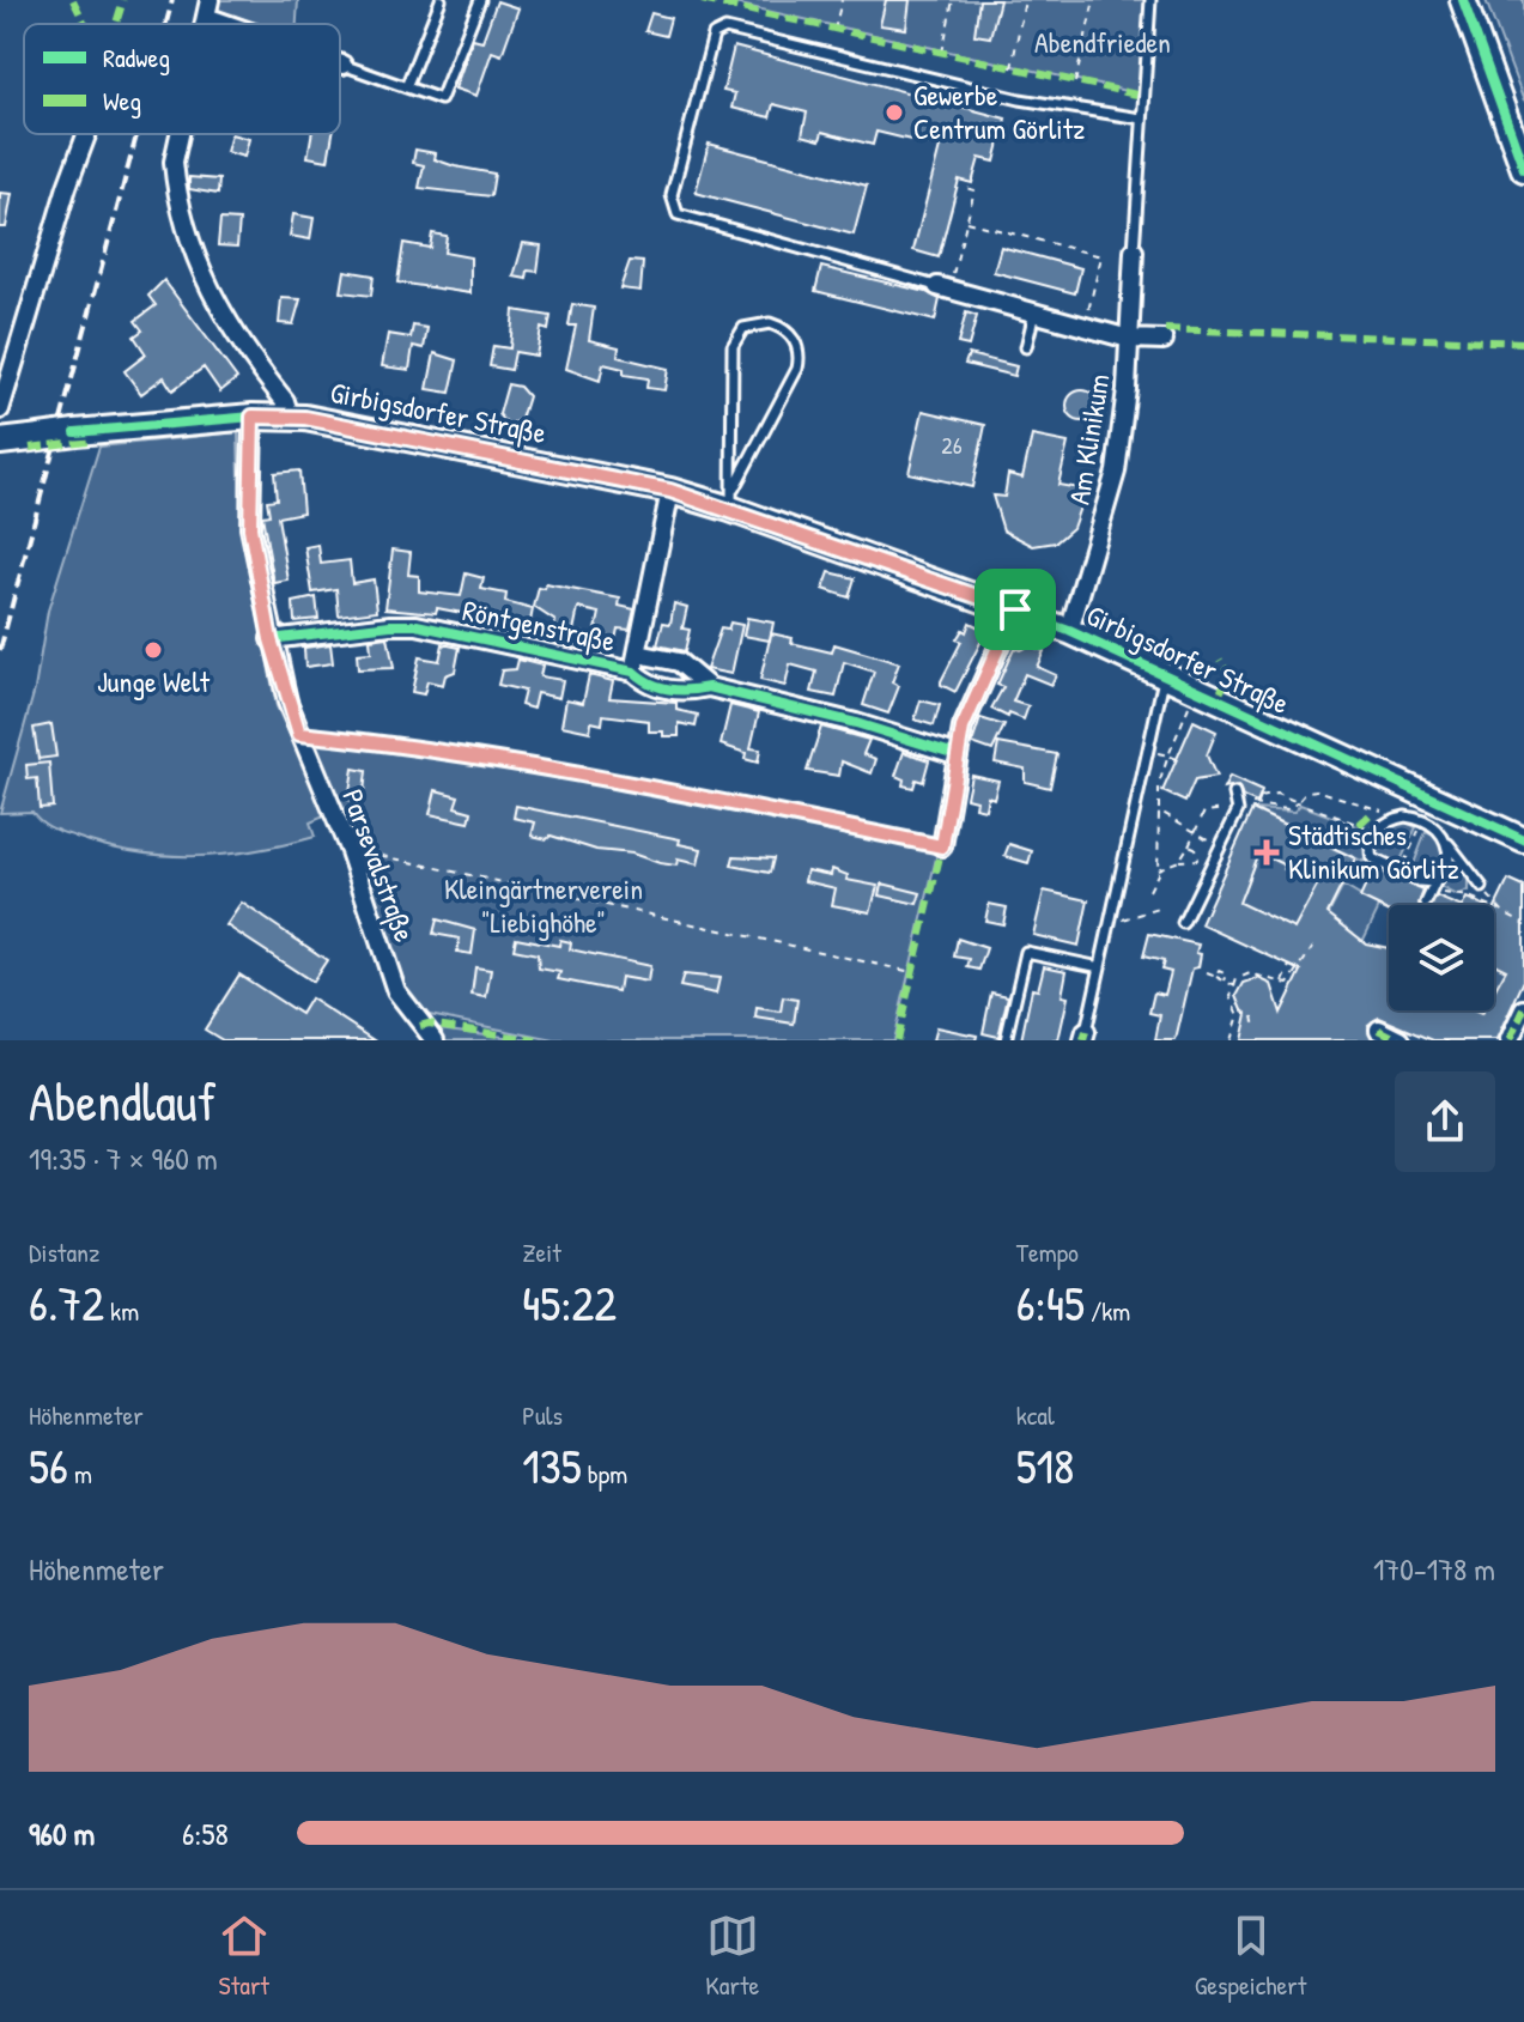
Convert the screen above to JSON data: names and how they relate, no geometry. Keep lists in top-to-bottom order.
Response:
{
  "streets": {
    "street": [
      "Girbigsdorfer Straße",
      "Am Klinikum",
      "Röntgenstraße",
      "Parsevalstraße"
    ]
  },
  "crossings": [
    ["Girbigsdorfer Straße", "Am Klinikum"],
    ["Girbigsdorfer Straße", "Parsevalstraße"],
    ["Röntgenstraße", "Parsevalstraße"]
  ],
  "parks": ["Abendfrieden", "Kleingärtnerverein \"Liebighöhe\""],
  "places": {
    "other": ["Gewerbe Centrum Görlitz", "Junge Welt"],
    "health": ["Städtisches Klinikum Görlitz"]
  },
  "house_numbers": ["26"],
  "legend": ["Radweg", "Weg"],
  "page": {
    "heading": ["Abendlauf", "19:35 · 7 × 960 m"],
    "stats": [
      ["Distanz", "6.72 km"],
      ["Zeit", "45:22"],
      ["Tempo", "6:45 /km"],
      ["Höhenmeter", "56 m"],
      ["Puls", "135 bpm"],
      ["kcal", "518"]
    ],
    "chart": ["Höhenmeter", "170–178 m"],
    "list": [
      {
        "name": "960 m",
        "note": "6:58"
      }
    ],
    "tabs": ["Start", "Karte", "Gespeichert"]
  }
}
